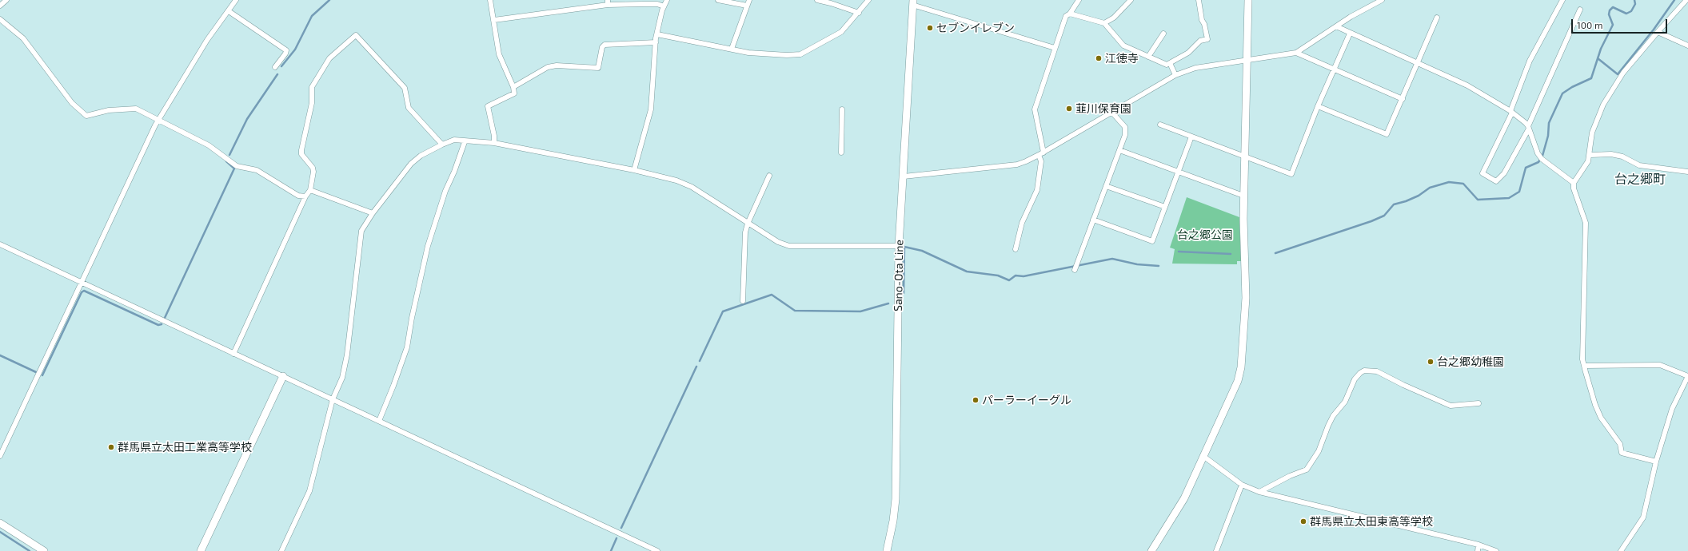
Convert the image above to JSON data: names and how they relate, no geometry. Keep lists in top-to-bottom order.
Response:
{
  "streets": {
    "street": ["Sano-Ota Line"]
  },
  "districts": ["台之郷町"],
  "parks": ["台之郷公園"],
  "places": [
    "セブンイレブン",
    "江徳寺",
    "韮川保育園",
    "台之郷幼稚園",
    "パーラーイーグル",
    "群馬県立太田工業高等学校",
    "群馬県立太田東高等学校"
  ],
  "scale_bar": "100 m"
}
